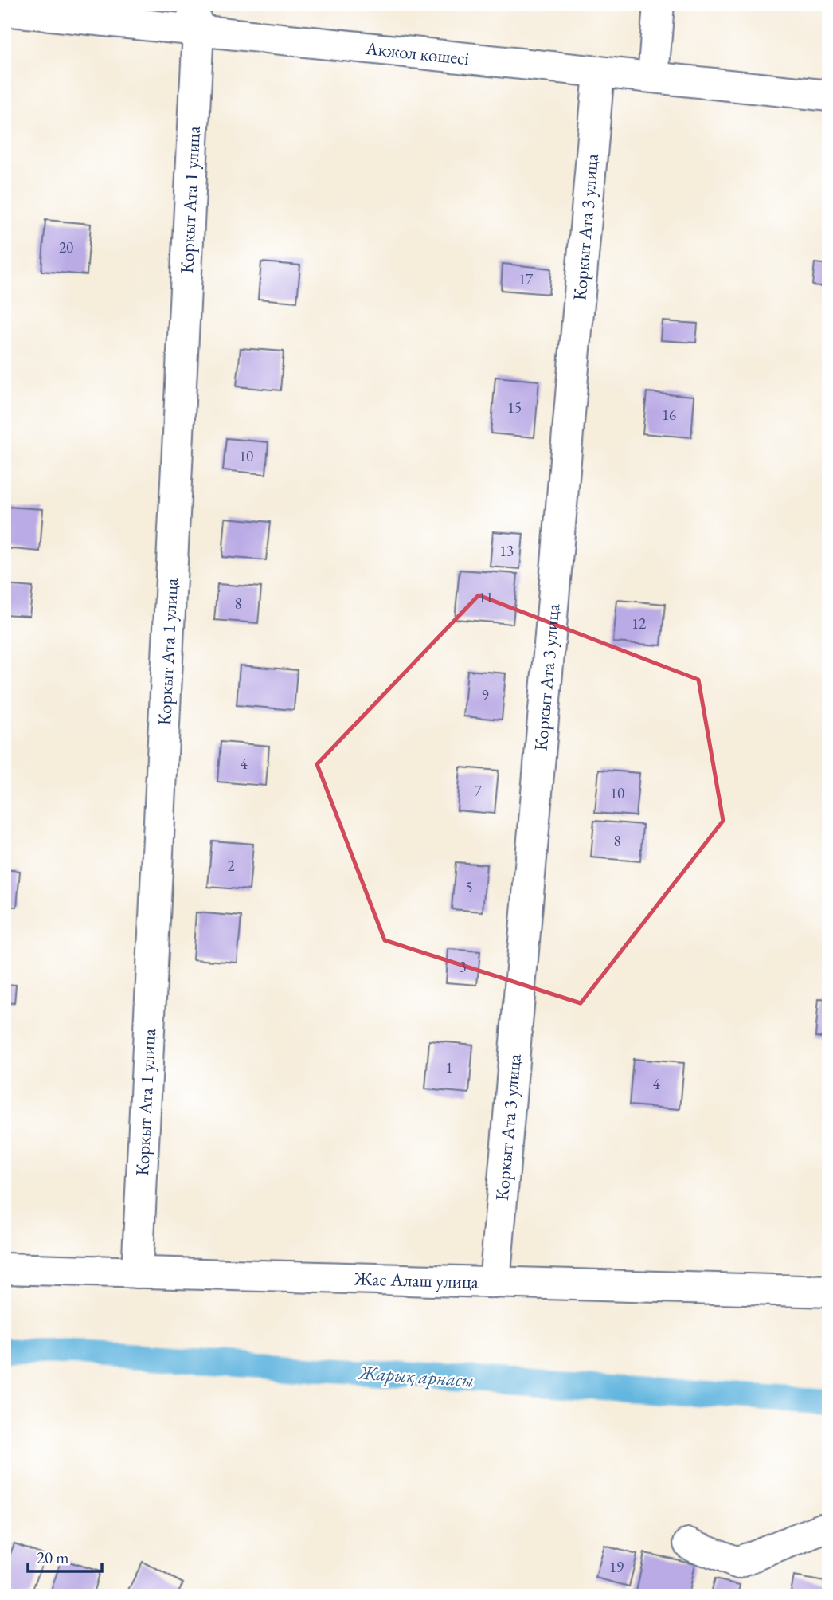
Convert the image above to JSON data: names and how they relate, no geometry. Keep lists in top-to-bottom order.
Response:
{
  "streets": {
    "street": [
      "Ақжол көшесі",
      "Коркыт Ата 1 улица",
      "Коркыт Ата 3 улица",
      "Жас Алаш улица"
    ]
  },
  "crossings": [
    ["Ақжол көшесі", "Коркыт Ата 1 улица"],
    ["Ақжол көшесі", "Коркыт Ата 3 улица"],
    ["Коркыт Ата 1 улица", "Жас Алаш улица"],
    ["Коркыт Ата 3 улица", "Жас Алаш улица"]
  ],
  "water": ["Жарық арнасы"],
  "house_numbers": [
    "20",
    "17",
    "15",
    "16",
    "10",
    "13",
    "11",
    "8",
    "12",
    "9",
    "4",
    "7",
    "10",
    "8",
    "2",
    "5",
    "3",
    "1",
    "4",
    "19"
  ],
  "scale_bar": "20 m"
}
